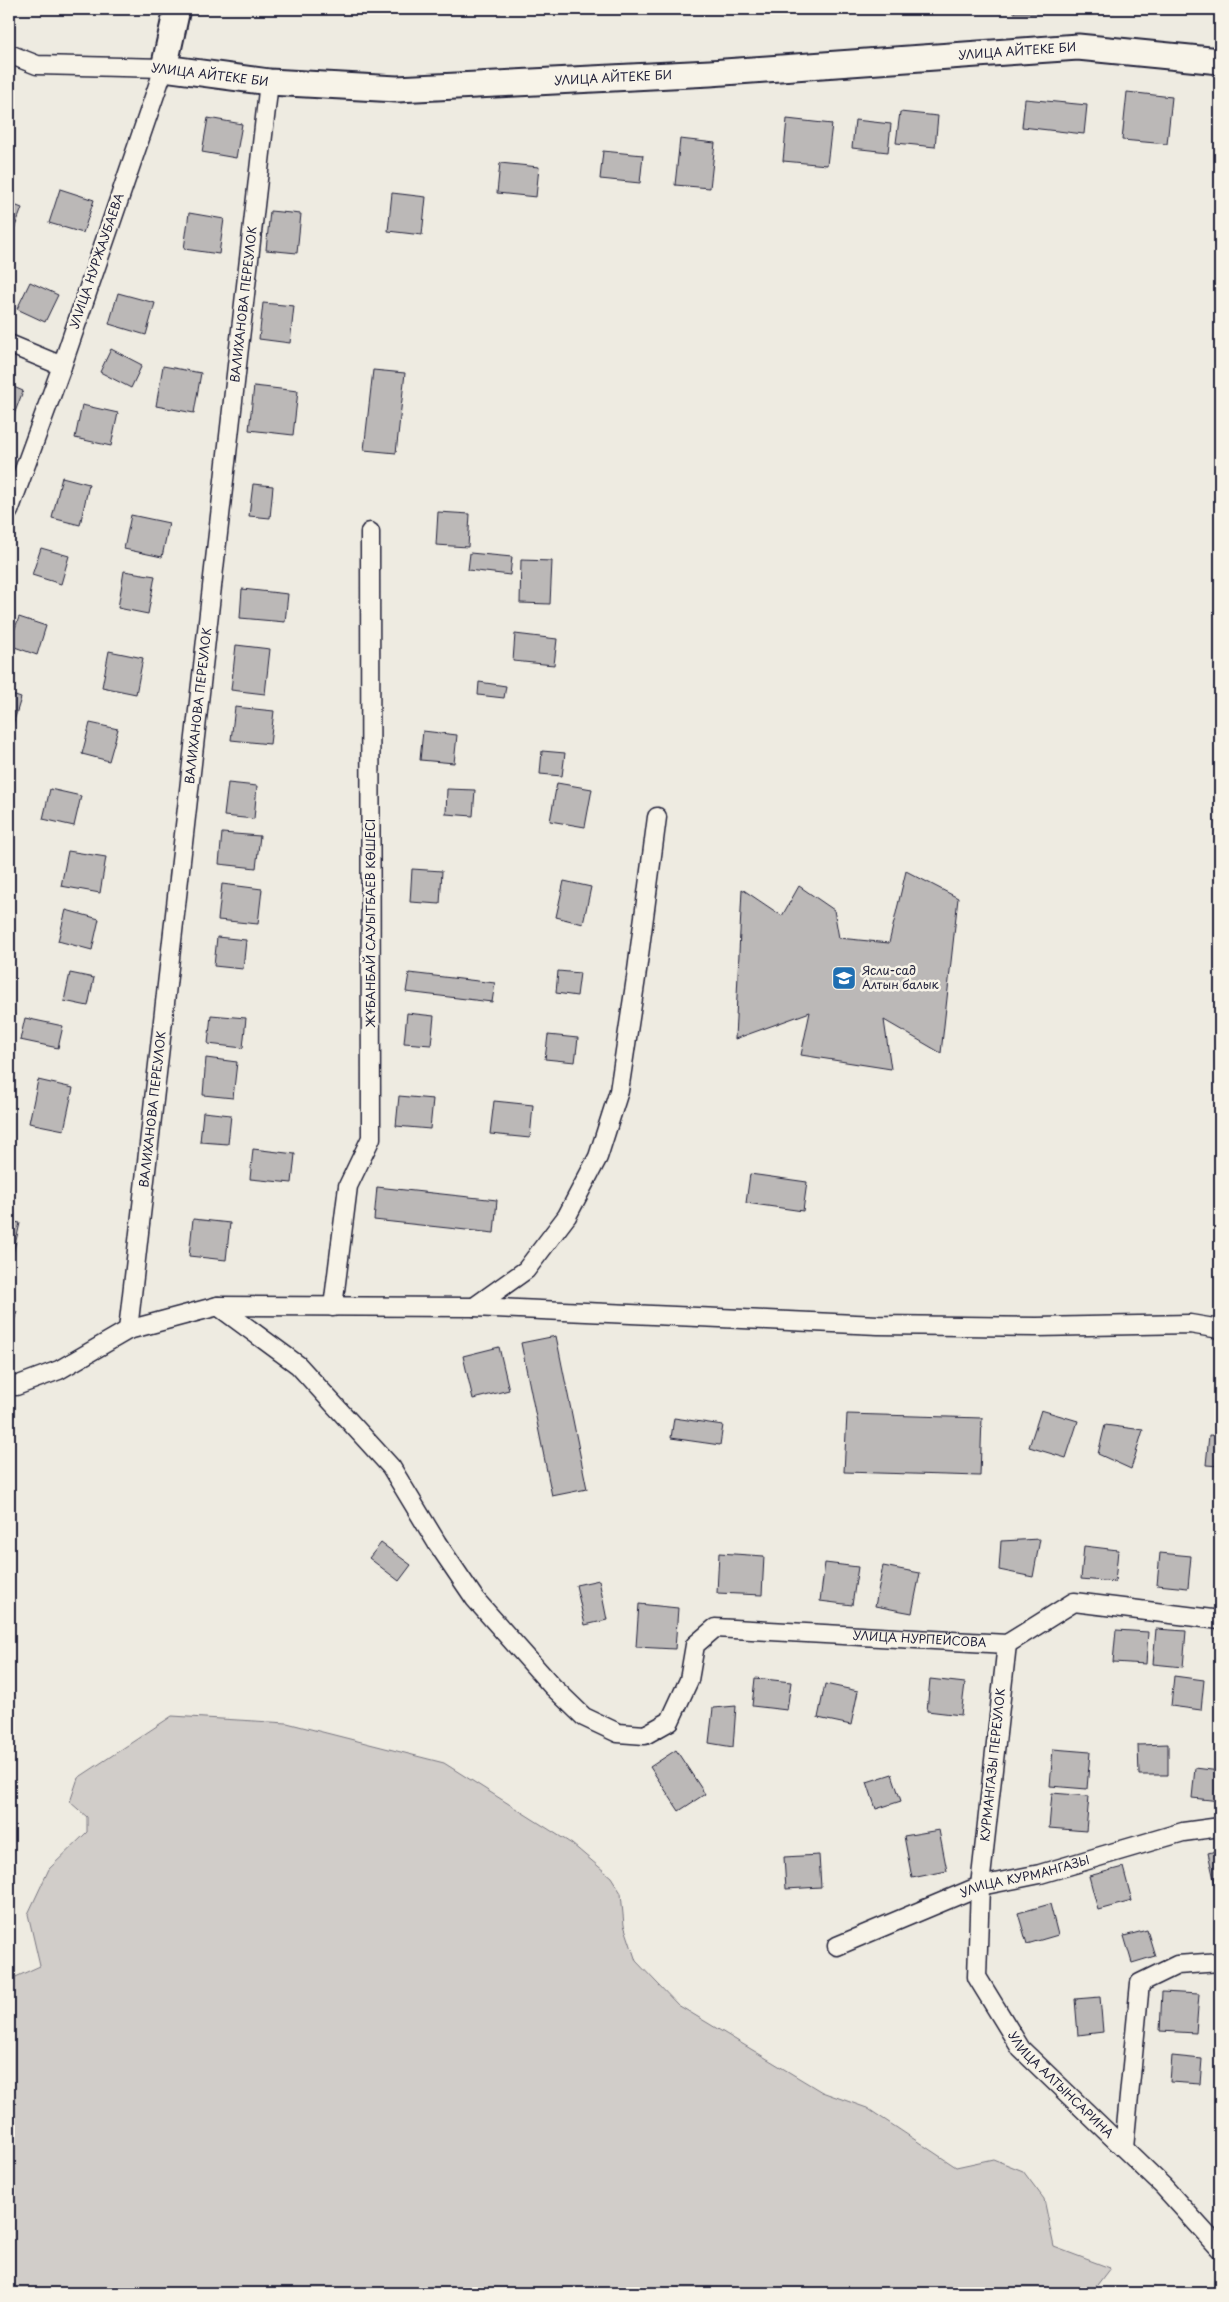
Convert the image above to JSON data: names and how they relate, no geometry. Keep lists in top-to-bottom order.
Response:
{
  "streets": {
    "street": [
      "УЛИЦА АЙТЕКЕ БИ",
      "УЛИЦА НУРЖАУБАЕВА",
      "ВАЛИХАНОВА ПЕРЕУЛОК",
      "ЖҰБАНБАЙ САУЫТБАЕВ КӨШЕСІ",
      "УЛИЦА НУРПЕЙСОВА",
      "КУРМАНГАЗЫ ПЕРЕУЛОК",
      "УЛИЦА КУРМАНГАЗЫ",
      "УЛИЦА АЛТЫНСАРИНА"
    ]
  },
  "crossings": [
    ["УЛИЦА АЙТЕКЕ БИ", "УЛИЦА НУРЖАУБАЕВА"],
    ["УЛИЦА АЙТЕКЕ БИ", "ВАЛИХАНОВА ПЕРЕУЛОК"],
    ["УЛИЦА НУРПЕЙСОВА", "КУРМАНГАЗЫ ПЕРЕУЛОК"],
    ["КУРМАНГАЗЫ ПЕРЕУЛОК", "УЛИЦА КУРМАНГАЗЫ"],
    ["КУРМАНГАЗЫ ПЕРЕУЛОК", "УЛИЦА АЛТЫНСАРИНА"],
    ["УЛИЦА КУРМАНГАЗЫ", "УЛИЦА АЛТЫНСАРИНА"]
  ],
  "places": {
    "school or university": ["Ясли-сад Алтын балык"]
  }
}
